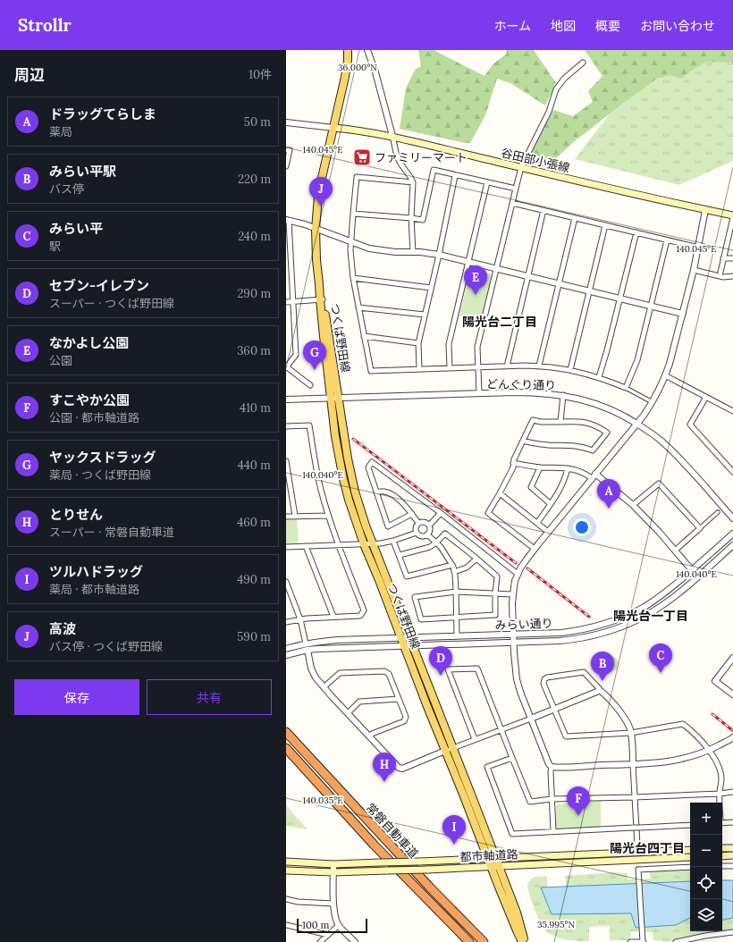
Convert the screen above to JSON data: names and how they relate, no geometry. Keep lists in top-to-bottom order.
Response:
{
  "streets": {
    "highway": ["常磐自動車道"],
    "main road": ["谷田部小張線", "つくば野田線", "都市軸道路"],
    "street": ["どんぐり通り", "みらい通り"]
  },
  "crossings": [
    ["谷田部小張線", "つくば野田線"],
    ["つくば野田線", "どんぐり通り"],
    ["つくば野田線", "みらい通り"],
    ["つくば野田線", "都市軸道路"]
  ],
  "districts": ["陽光台二丁目", "陽光台一丁目", "陽光台四丁目"],
  "places": {
    "supermarket": ["ファミリーマート"]
  },
  "scale_bar": "100 m",
  "page": {
    "header": "Strollr",
    "nav": [
      "ホーム",
      "地図",
      "概要",
      "お問い合わせ"
    ],
    "heading": ["周辺", "10件"],
    "list": [
      {
        "mark": "A",
        "name": "ドラッグてらしま",
        "note": "薬局",
        "value": "50 m"
      },
      {
        "mark": "B",
        "name": "みらい平駅",
        "note": "バス停",
        "value": "220 m"
      },
      {
        "mark": "C",
        "name": "みらい平",
        "note": "駅",
        "value": "240 m"
      },
      {
        "mark": "D",
        "name": "セブン-イレブン",
        "note": "スーパー · つくば野田線",
        "value": "290 m"
      },
      {
        "mark": "E",
        "name": "なかよし公園",
        "note": "公園",
        "value": "360 m"
      },
      {
        "mark": "F",
        "name": "すこやか公園",
        "note": "公園 · 都市軸道路",
        "value": "410 m"
      },
      {
        "mark": "G",
        "name": "ヤックスドラッグ",
        "note": "薬局 · つくば野田線",
        "value": "440 m"
      },
      {
        "mark": "H",
        "name": "とりせん",
        "note": "スーパー · 常磐自動車道",
        "value": "460 m"
      },
      {
        "mark": "I",
        "name": "ツルハドラッグ",
        "note": "薬局 · 都市軸道路",
        "value": "490 m"
      },
      {
        "mark": "J",
        "name": "高波",
        "note": "バス停 · つくば野田線",
        "value": "590 m"
      }
    ],
    "pins": [
      "J",
      "E",
      "G",
      "A",
      "C",
      "D",
      "B",
      "H",
      "F",
      "I"
    ],
    "buttons": ["保存", "共有"],
    "map_buttons": ["+", "−"],
    "scale": "100 m"
  },
  "coordinates": [
    "36.000°N",
    "140.045°E",
    "140.040°E",
    "140.035°E",
    "35.995°N"
  ]
}
